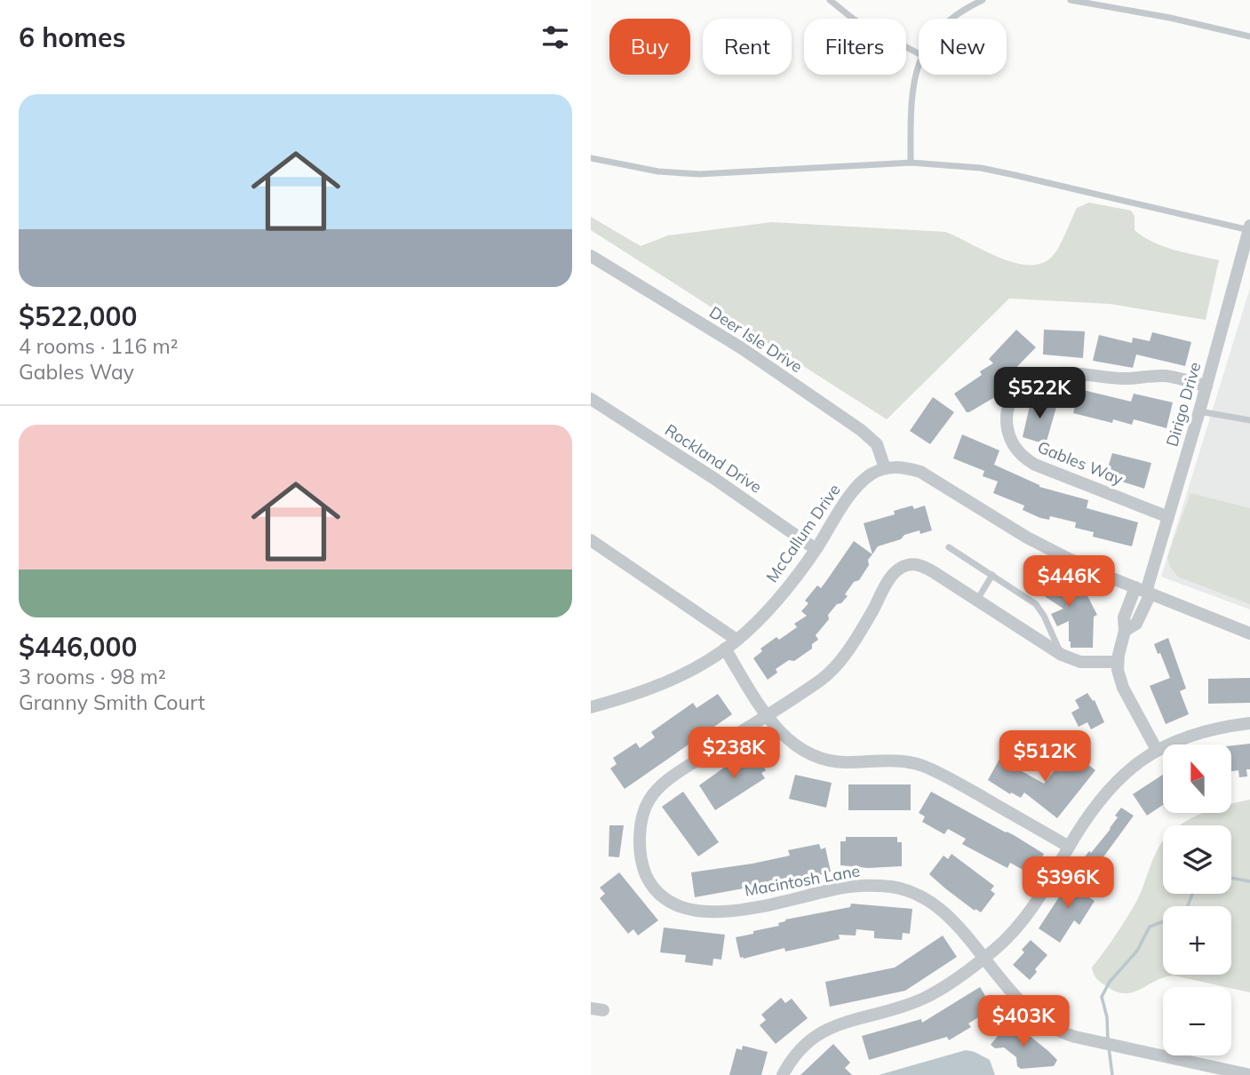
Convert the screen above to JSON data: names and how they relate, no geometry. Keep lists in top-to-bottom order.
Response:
{
  "streets": {
    "street": [
      "Deer Isle Drive",
      "Dirigo Drive",
      "Rockland Drive",
      "Gables Way",
      "McCallum Drive",
      "Macintosh Lane"
    ]
  },
  "crossings": [
    ["Deer Isle Drive", "McCallum Drive"],
    ["Dirigo Drive", "Gables Way"],
    ["Dirigo Drive", "Macintosh Lane"],
    ["Rockland Drive", "McCallum Drive"]
  ],
  "north": "top",
  "page": {
    "heading": "6 homes",
    "chip": [
      "Buy",
      "Rent",
      "Filters",
      "New"
    ],
    "list": [
      {
        "name": "$522,000",
        "note": "4 rooms · 116 m² · Gables Way"
      },
      {
        "name": "$446,000",
        "note": "3 rooms · 98 m² · Granny Smith Court"
      }
    ],
    "price": [
      "$522K",
      "$446K",
      "$238K",
      "$512K",
      "$396K",
      "$403K"
    ],
    "map_buttons": ["+", "−"]
  }
}
